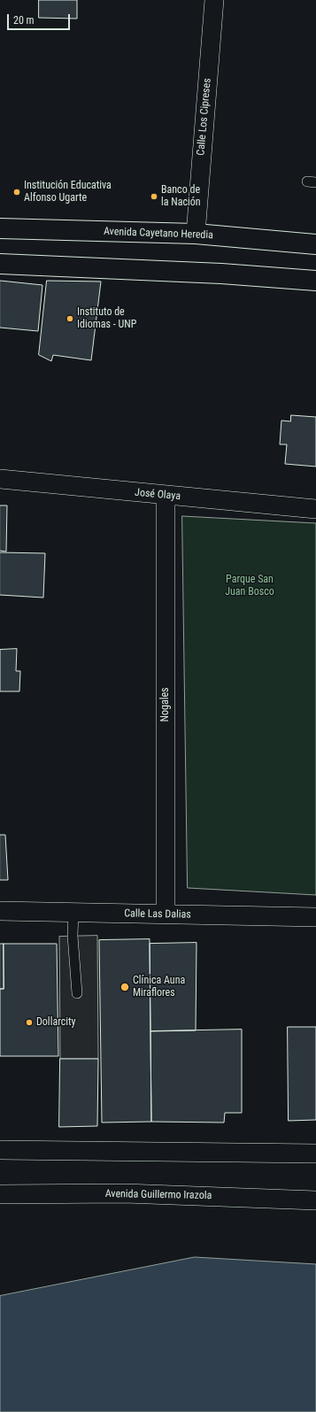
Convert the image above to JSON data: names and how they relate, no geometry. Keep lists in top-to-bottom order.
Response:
{
  "streets": {
    "main road": ["Avenida Cayetano Heredia"],
    "street": [
      "Calle Los Cipreses",
      "José Olaya",
      "Nogales",
      "Calle Las Dalias",
      "Avenida Guillermo Irazola"
    ]
  },
  "crossings": [
    ["Calle Los Cipreses", "Avenida Cayetano Heredia"],
    ["José Olaya", "Nogales"],
    ["Nogales", "Calle Las Dalias"]
  ],
  "parks": ["Parque San Juan Bosco"],
  "places": [
    "Institución Educativa Alfonso Ugarte",
    "Banco de la Nación",
    "Instituto de Idiomas - UNP",
    "Clínica Auna Miraflores",
    "Dollarcity"
  ],
  "scale_bar": "20 m"
}
